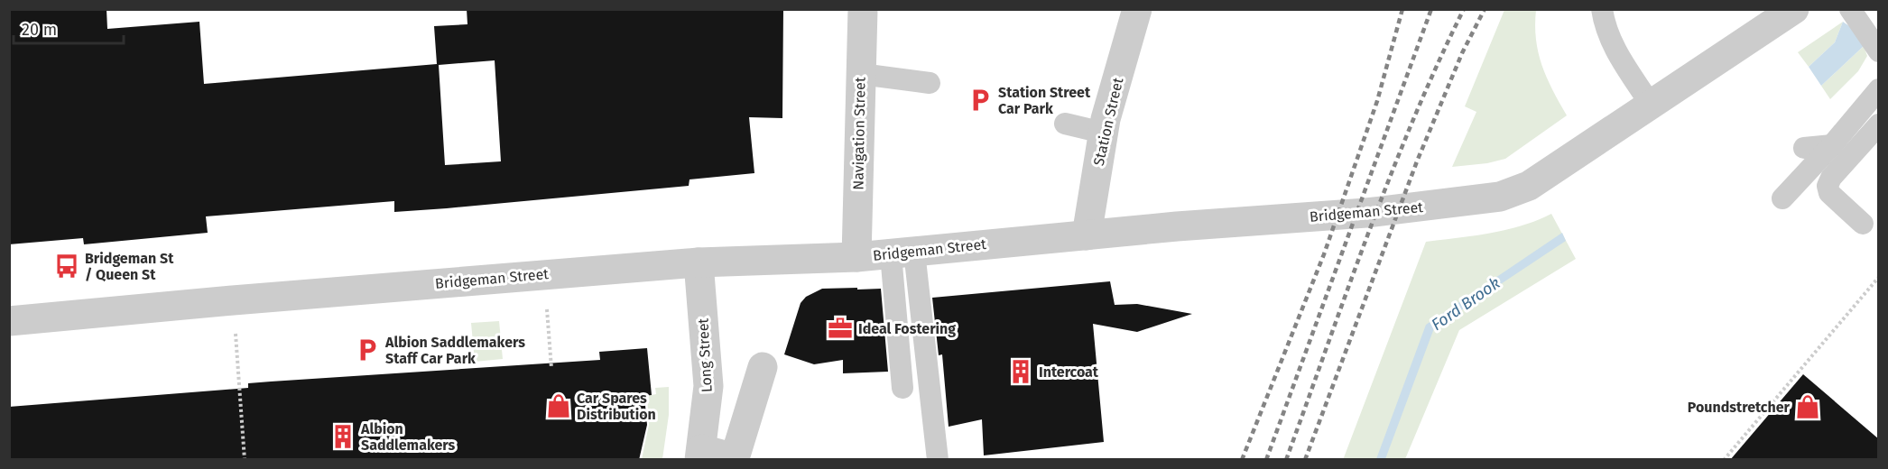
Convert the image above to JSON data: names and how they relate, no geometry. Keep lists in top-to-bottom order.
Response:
{
  "streets": {
    "street": [
      "Station Street",
      "Navigation Street",
      "Bridgeman Street",
      "Long Street"
    ]
  },
  "crossings": [
    ["Station Street", "Bridgeman Street"],
    ["Navigation Street", "Bridgeman Street"],
    ["Bridgeman Street", "Long Street"]
  ],
  "water": ["Ford Brook"],
  "places": {
    "parking": ["Station Street Car Park", "Albion Saddlemakers Staff Car Park"],
    "bus stop": ["Bridgeman St / Queen St"],
    "office": ["Ideal Fostering"],
    "building": ["Intercoat", "Albion Saddlemakers"],
    "shop": ["Car Spares Distribution", "Poundstretcher"]
  },
  "scale_bar": "20 m"
}
